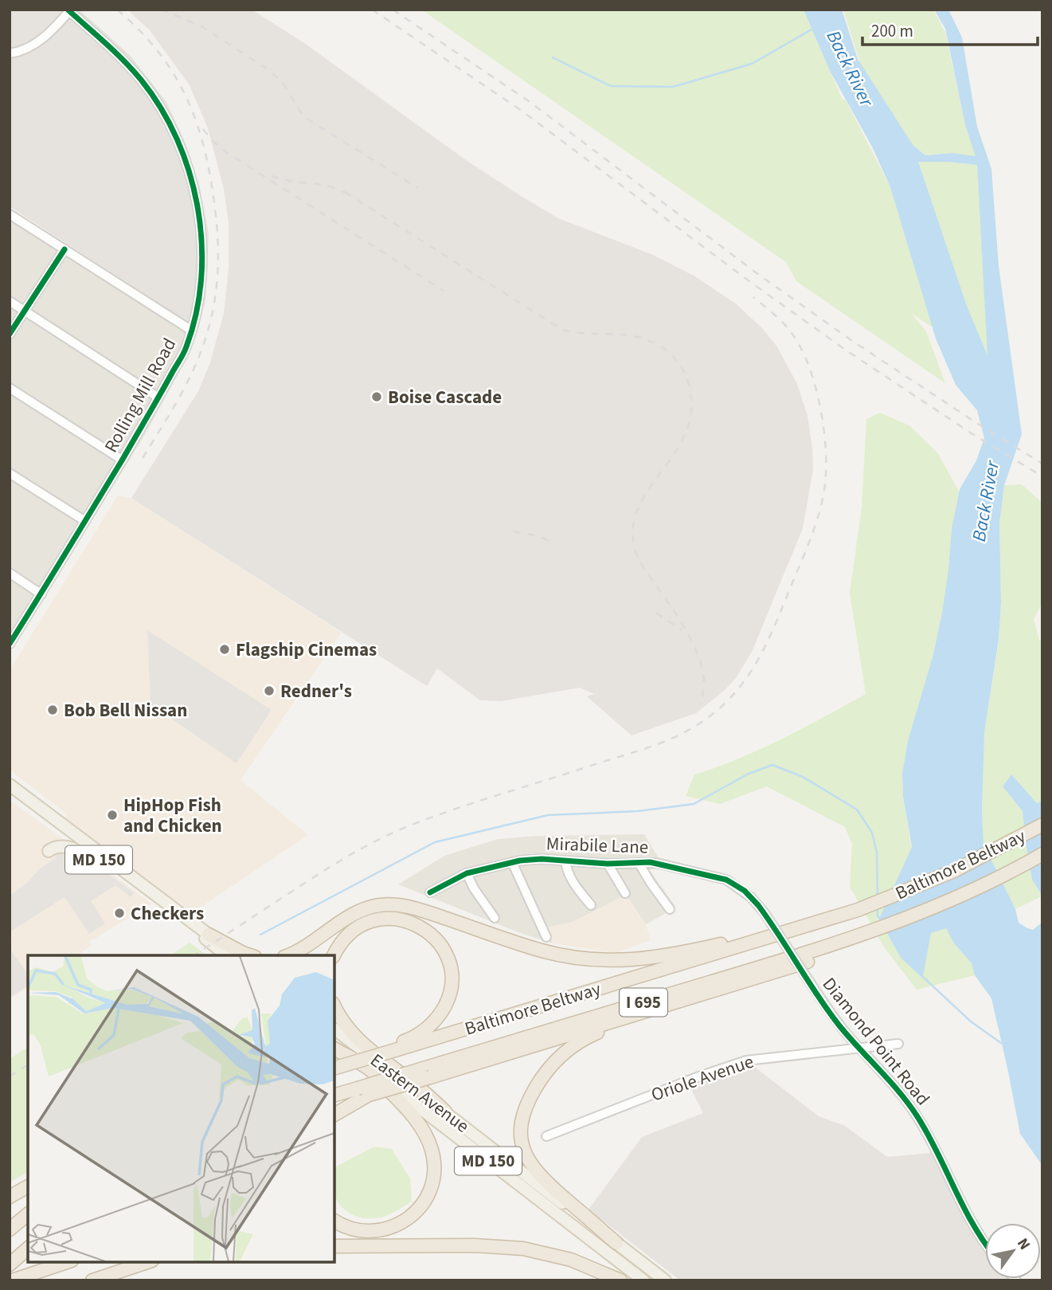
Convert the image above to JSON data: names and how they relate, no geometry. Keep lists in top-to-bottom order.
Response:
{
  "streets": {
    "highway": ["Baltimore Beltway", "I 695"],
    "main road": ["MD 150", "Eastern Avenue"],
    "street": [
      "Rolling Mill Road",
      "Mirabile Lane",
      "Diamond Point Road",
      "Oriole Avenue"
    ]
  },
  "crossings": [
    ["Mirabile Lane", "Diamond Point Road"],
    ["Diamond Point Road", "Oriole Avenue"]
  ],
  "water": ["Back River"],
  "places": [
    "Boise Cascade",
    "Flagship Cinemas",
    "Redner's",
    "Bob Bell Nissan",
    "HipHop Fish and Chicken",
    "Checkers"
  ],
  "scale_bar": "200 m",
  "north": "top right"
}
